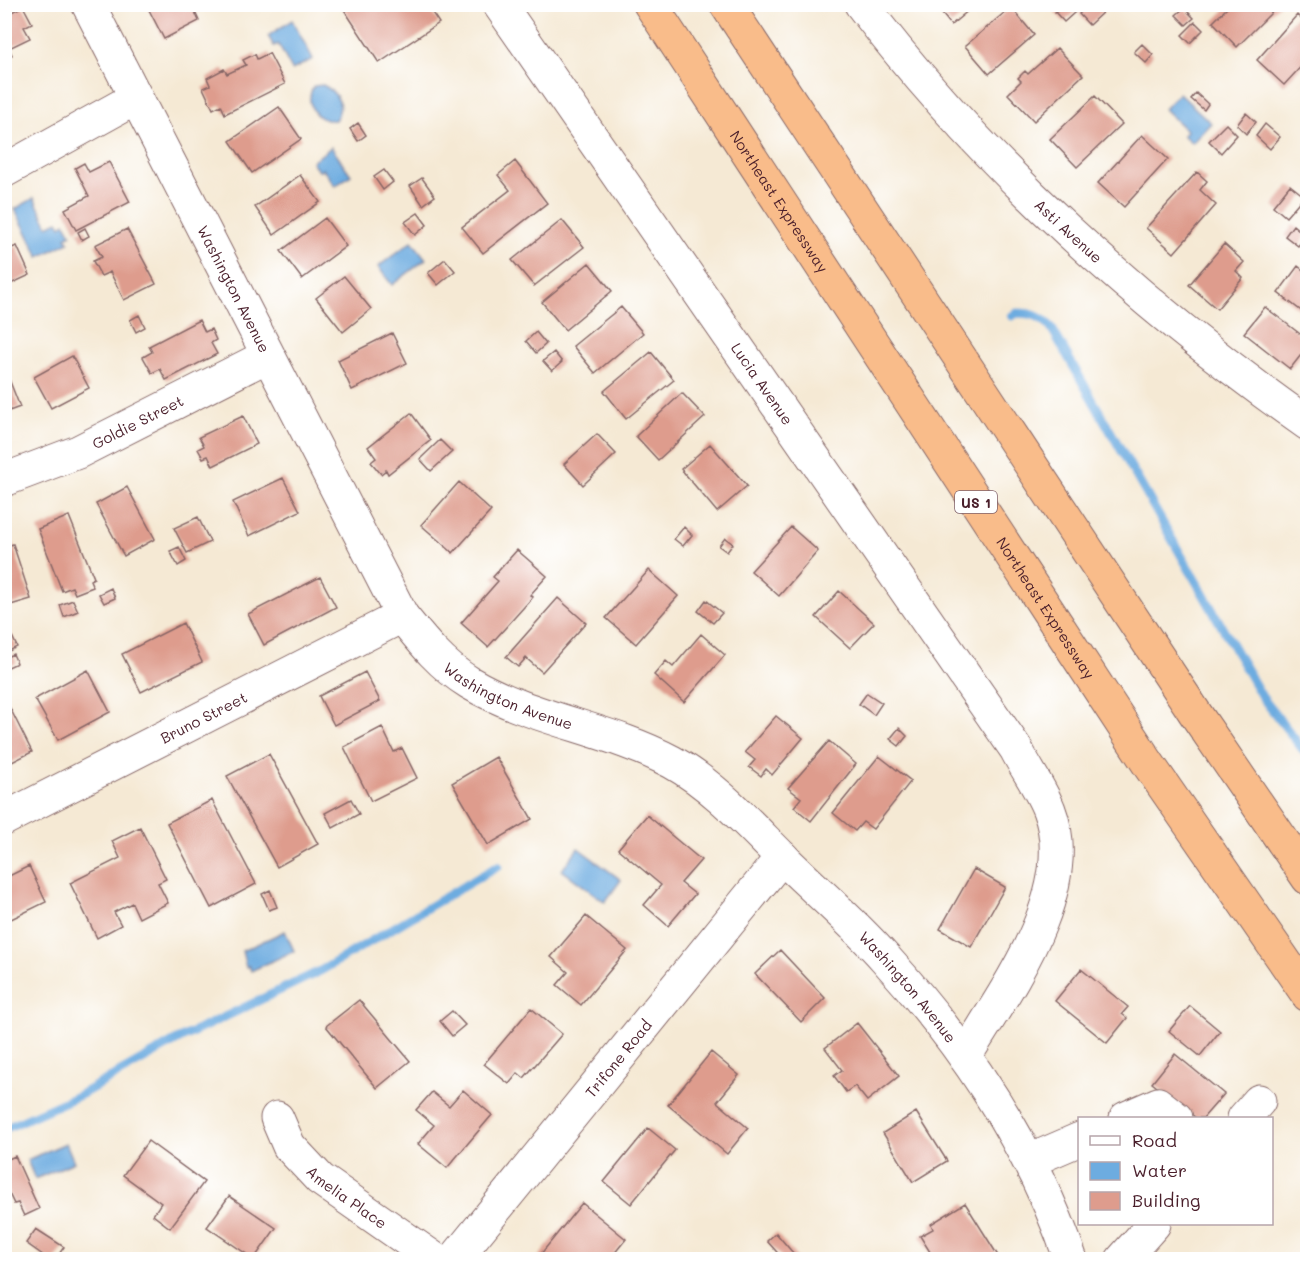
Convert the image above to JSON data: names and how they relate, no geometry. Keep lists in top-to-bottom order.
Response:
{
  "streets": {
    "highway": ["Northeast Expressway", "US 1"],
    "street": [
      "Asti Avenue",
      "Washington Avenue",
      "Lucia Avenue",
      "Goldie Street",
      "Bruno Street",
      "Trifone Road",
      "Amelia Place"
    ]
  },
  "crossings": [
    ["Washington Avenue", "Lucia Avenue"],
    ["Washington Avenue", "Goldie Street"],
    ["Washington Avenue", "Bruno Street"],
    ["Washington Avenue", "Trifone Road"]
  ],
  "legend": ["Road", "Water", "Building"]
}
